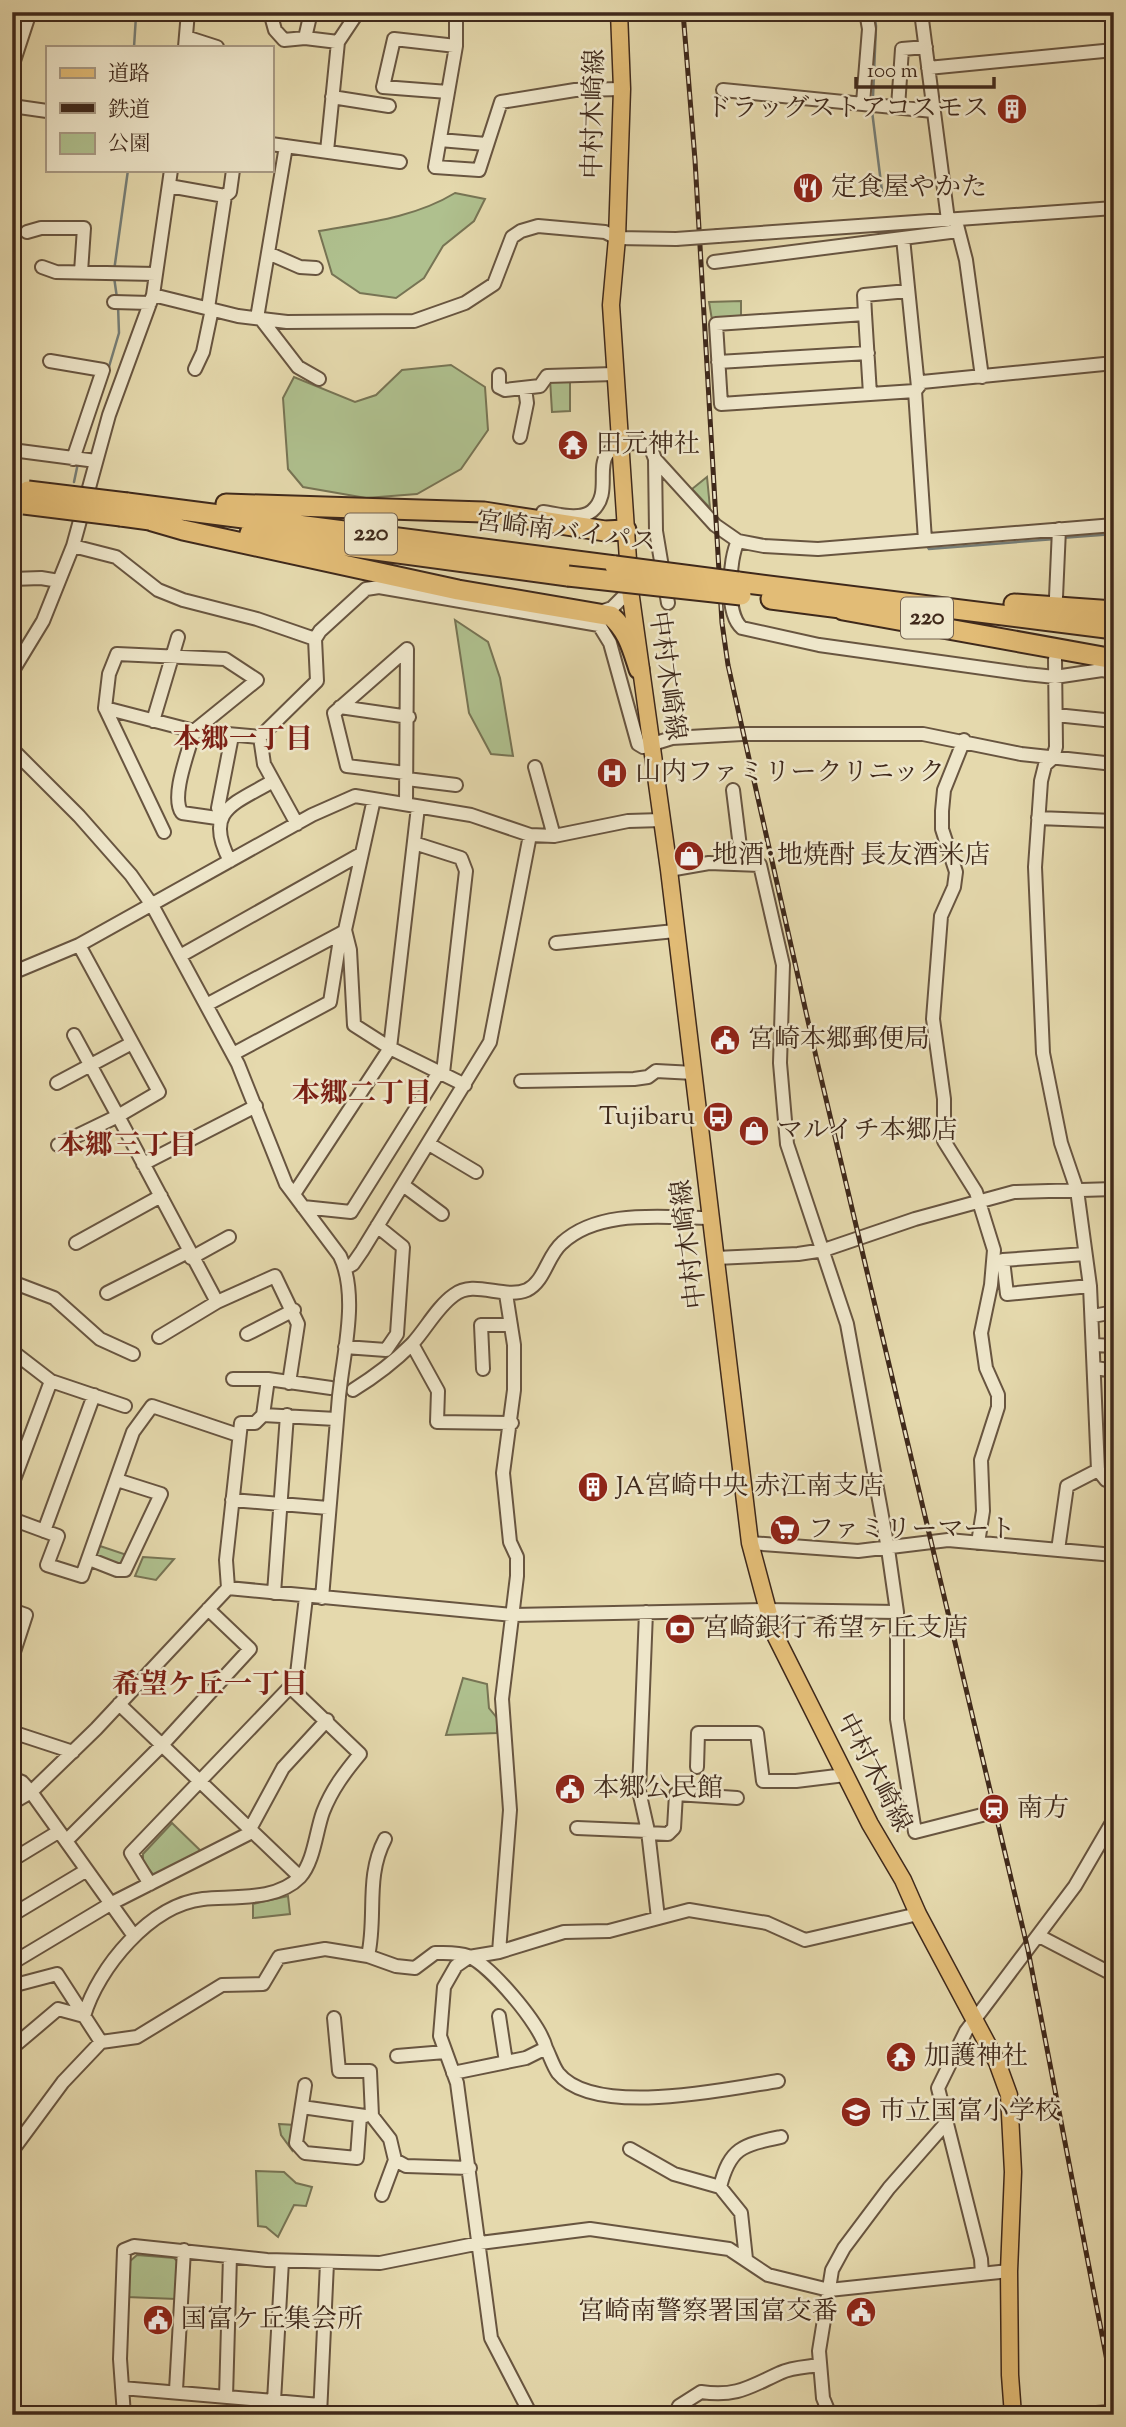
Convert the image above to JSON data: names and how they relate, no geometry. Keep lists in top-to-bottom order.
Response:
{
  "streets": {
    "highway": ["宮崎南バイパス", "220"],
    "main road": ["中村木崎線"]
  },
  "crossings": [
    ["宮崎南バイパス", "220"]
  ],
  "districts": [
    "本郷一丁目",
    "本郷二丁目",
    "本郷三丁目",
    "希望ケ丘一丁目"
  ],
  "places": {
    "building": ["ドラッグストアコスモス", "JA宮崎中央 赤江南支店"],
    "restaurant": ["定食屋やかた"],
    "temple": ["田元神社", "加護神社"],
    "hospital": ["山内ファミリークリニック"],
    "shop": ["地酒･地焼酎 長友酒米店", "マルイチ本郷店"],
    "public building": [
      "宮崎本郷郵便局",
      "本郷公民館",
      "宮崎南警察署国富交番",
      "国富ケ丘集会所"
    ],
    "bus stop": ["Tujibaru"],
    "supermarket": ["ファミリーマート"],
    "bank": ["宮崎銀行 希望ヶ丘支店"],
    "station": ["南方"],
    "school or university": ["市立国富小学校"]
  },
  "legend": ["道路", "鉄道", "公園"],
  "scale_bar": "100 m"
}
